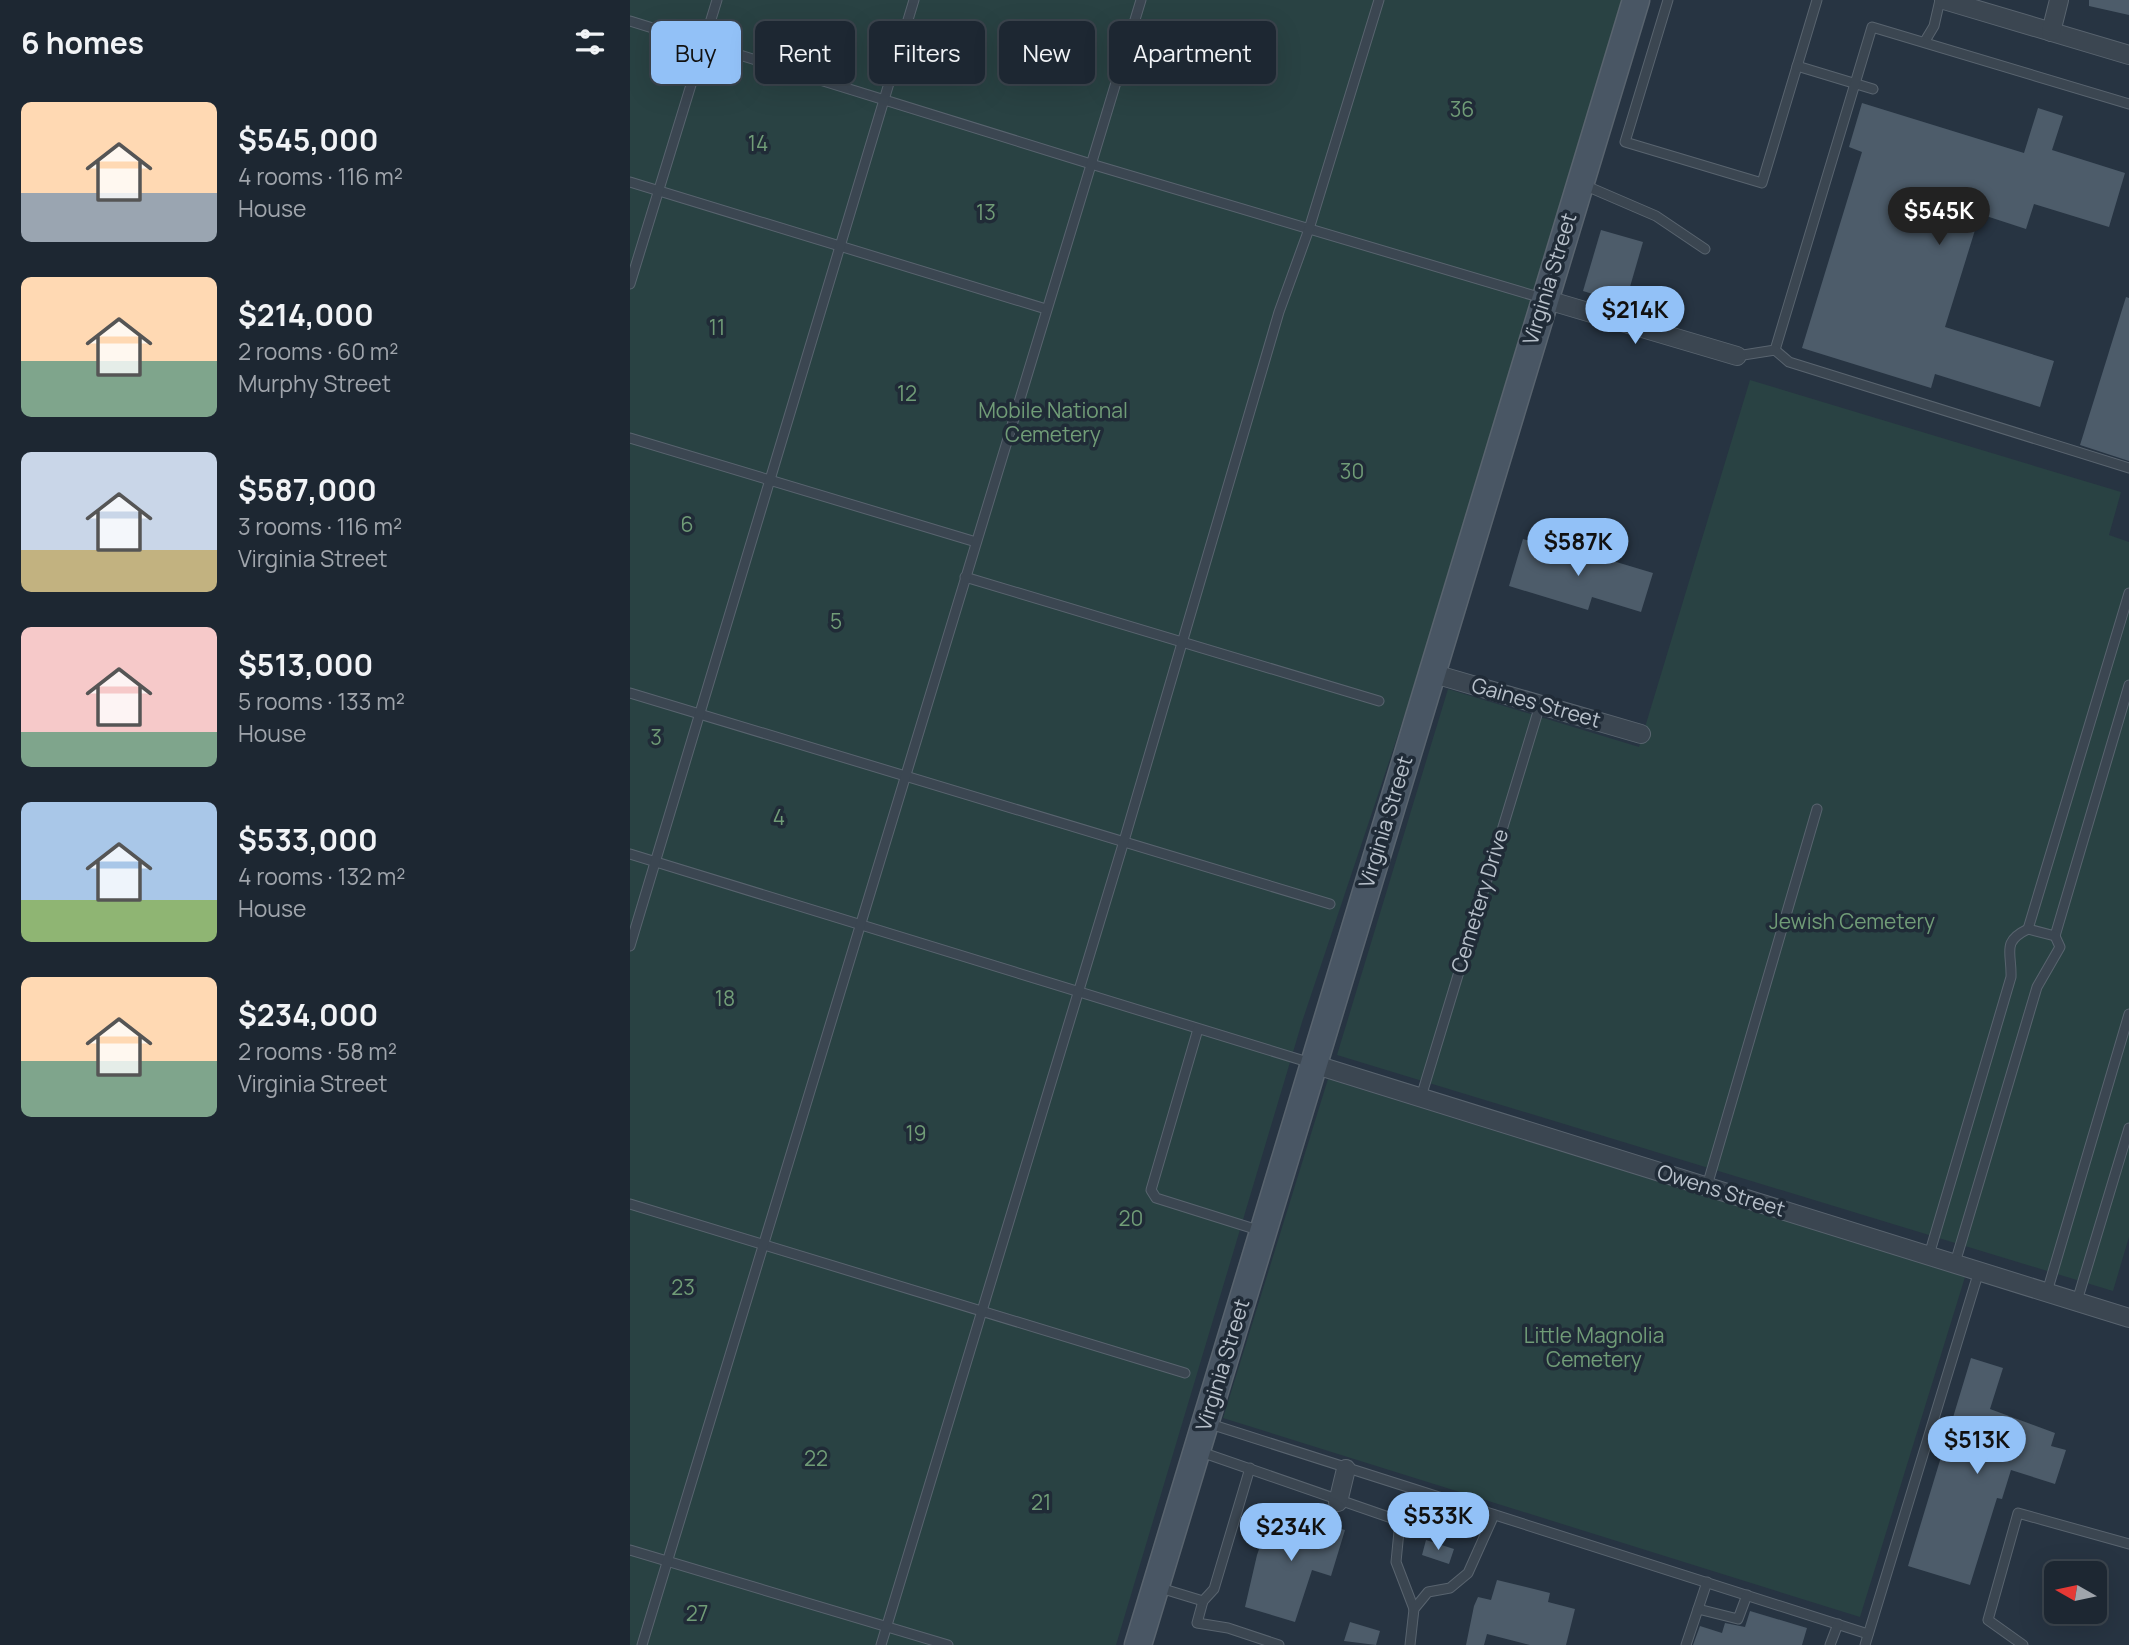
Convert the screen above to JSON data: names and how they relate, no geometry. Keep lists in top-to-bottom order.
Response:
{
  "streets": {
    "street": ["Virginia Street", "Gaines Street", "Owens Street"],
    "lane": ["Cemetery Drive"]
  },
  "crossings": [
    ["Virginia Street", "Gaines Street"],
    ["Virginia Street", "Owens Street"],
    ["Gaines Street", "Cemetery Drive"],
    ["Cemetery Drive", "Owens Street"]
  ],
  "parks": [
    "36",
    "14",
    "13",
    "11",
    "12",
    "Mobile National Cemetery",
    "30",
    "6",
    "5",
    "3",
    "4",
    "Jewish Cemetery",
    "18",
    "19",
    "20",
    "23",
    "Little Magnolia Cemetery",
    "22",
    "21",
    "27"
  ],
  "north": "left",
  "page": {
    "heading": "6 homes",
    "chip": [
      "Buy",
      "Rent",
      "Filters",
      "New",
      "Apartment"
    ],
    "list": [
      {
        "name": "$545,000",
        "note": "4 rooms · 116 m² · House"
      },
      {
        "name": "$214,000",
        "note": "2 rooms · 60 m² · Murphy Street"
      },
      {
        "name": "$587,000",
        "note": "3 rooms · 116 m² · Virginia Street"
      },
      {
        "name": "$513,000",
        "note": "5 rooms · 133 m² · House"
      },
      {
        "name": "$533,000",
        "note": "4 rooms · 132 m² · House"
      },
      {
        "name": "$234,000",
        "note": "2 rooms · 58 m² · Virginia Street"
      }
    ],
    "price": [
      "$545K",
      "$214K",
      "$587K",
      "$513K",
      "$533K",
      "$234K"
    ]
  }
}
